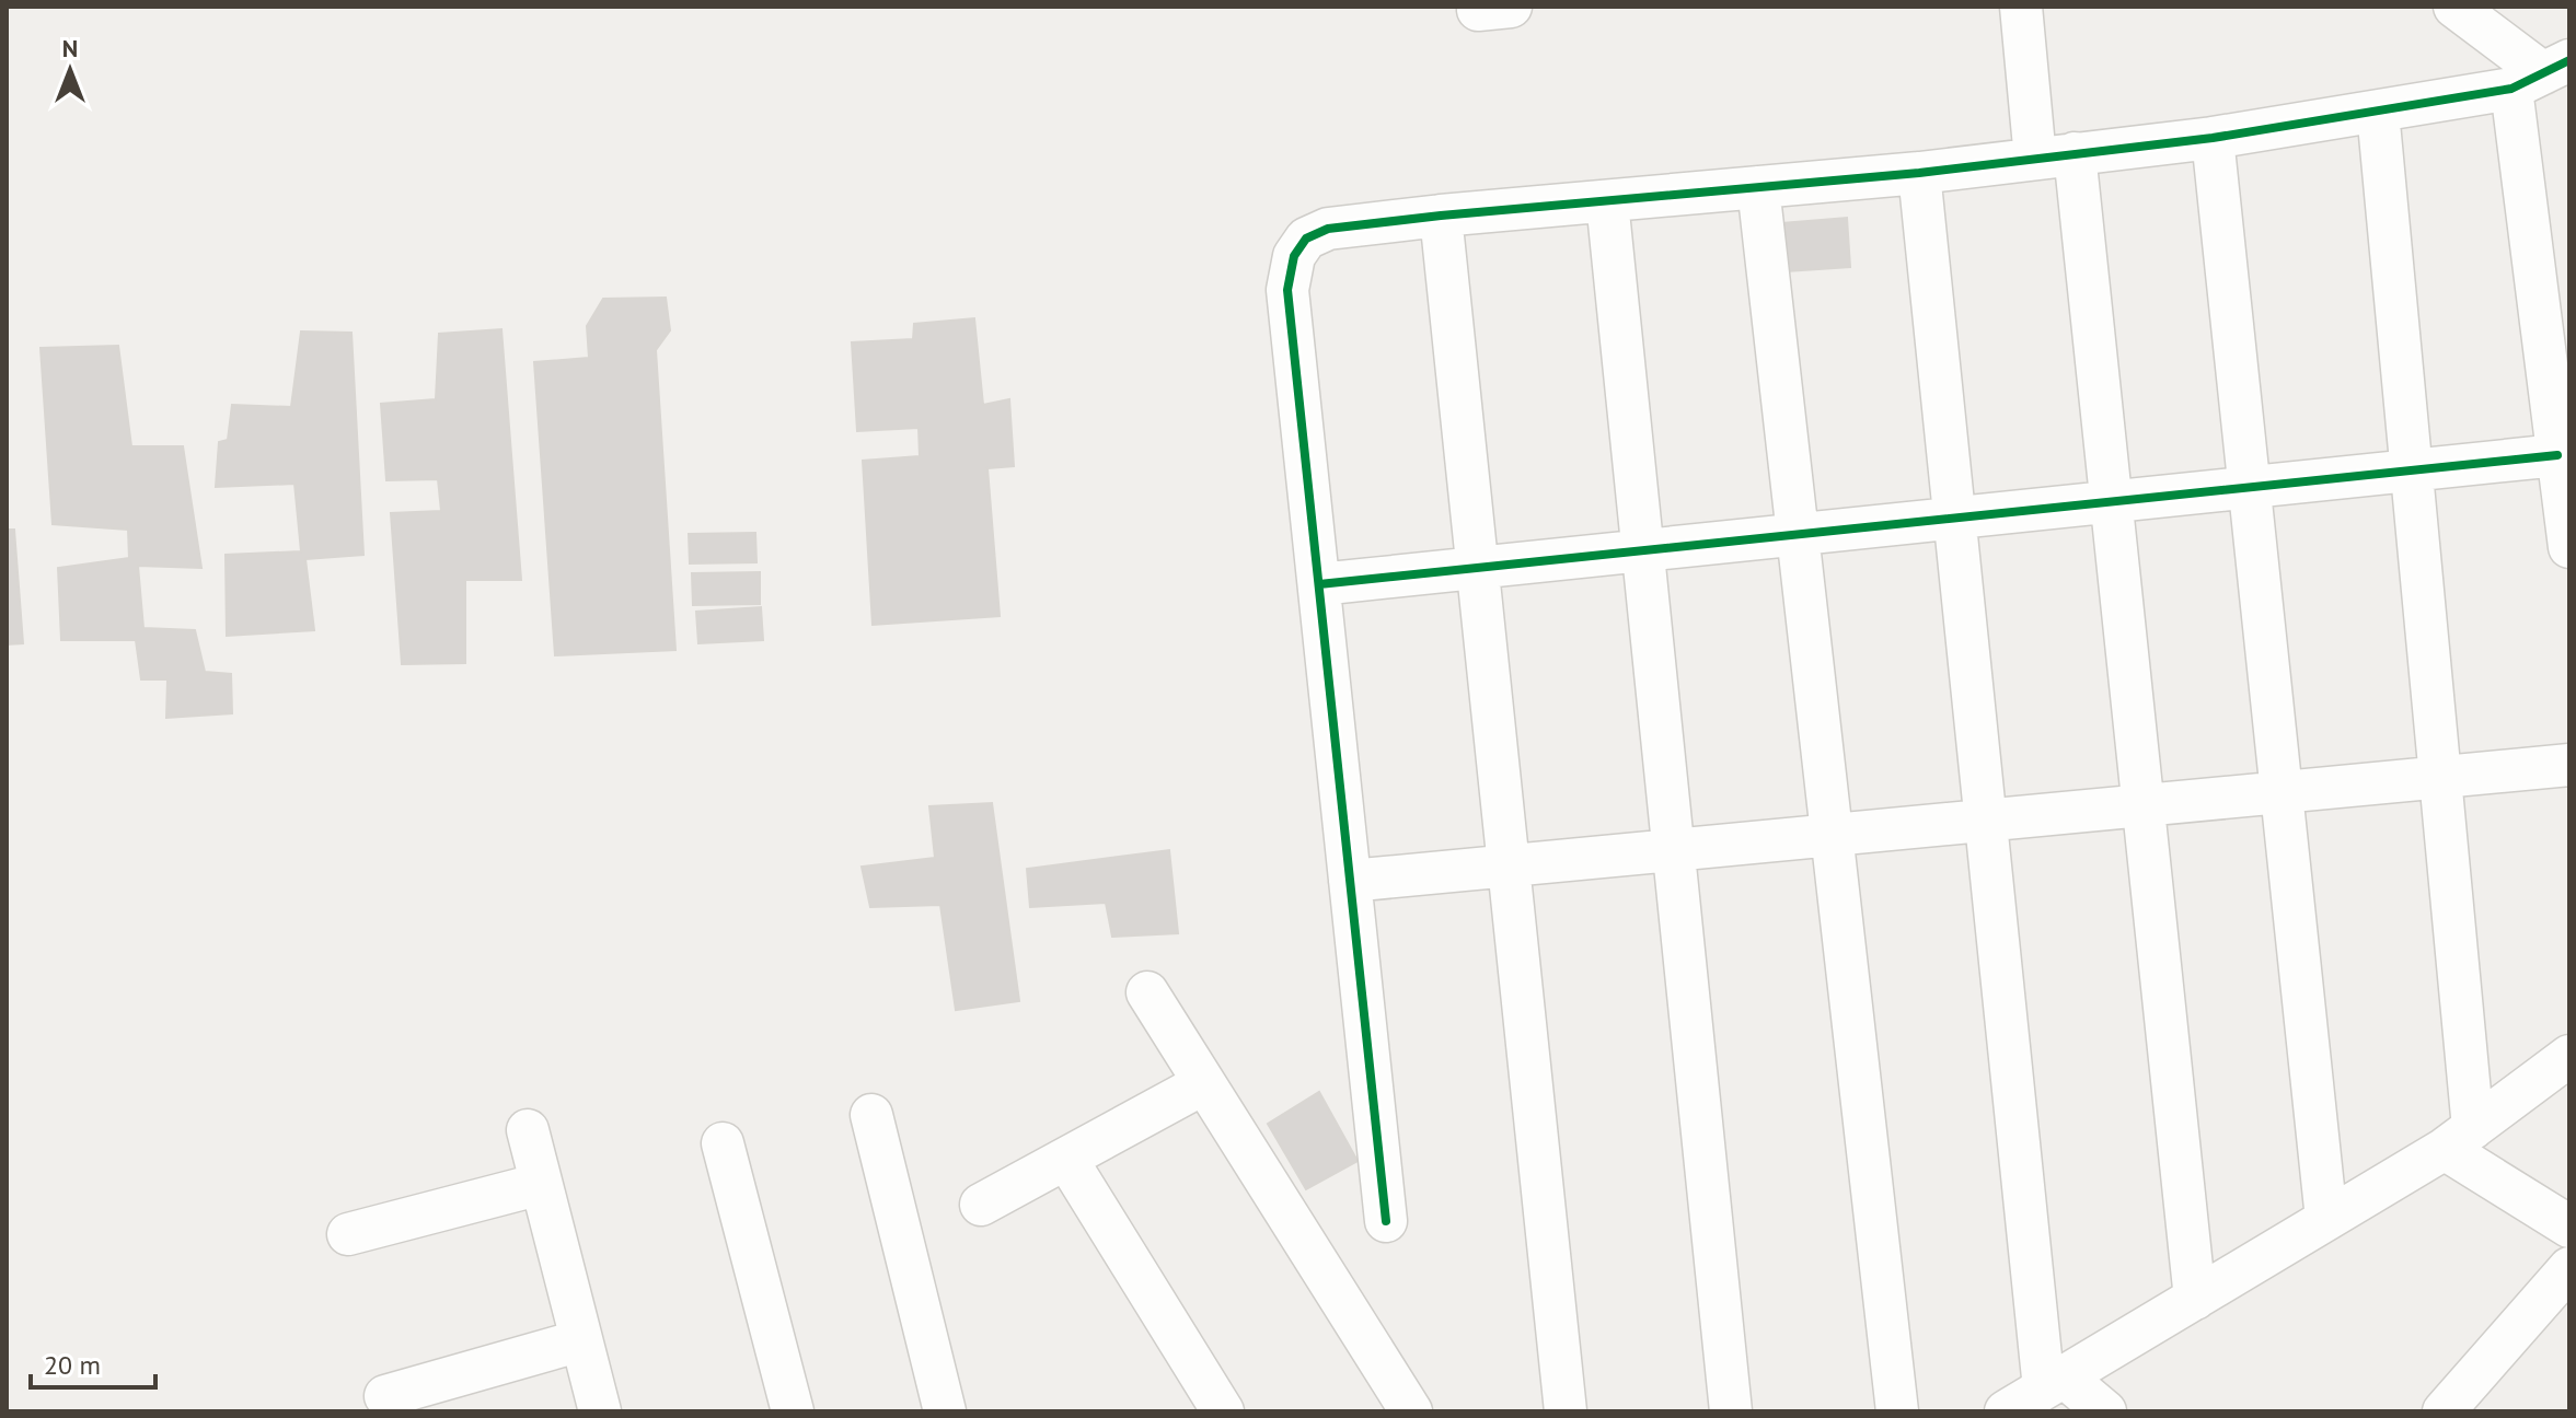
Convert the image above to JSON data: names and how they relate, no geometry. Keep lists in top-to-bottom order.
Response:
{
  "scale_bar": "20 m",
  "north": "top"
}
